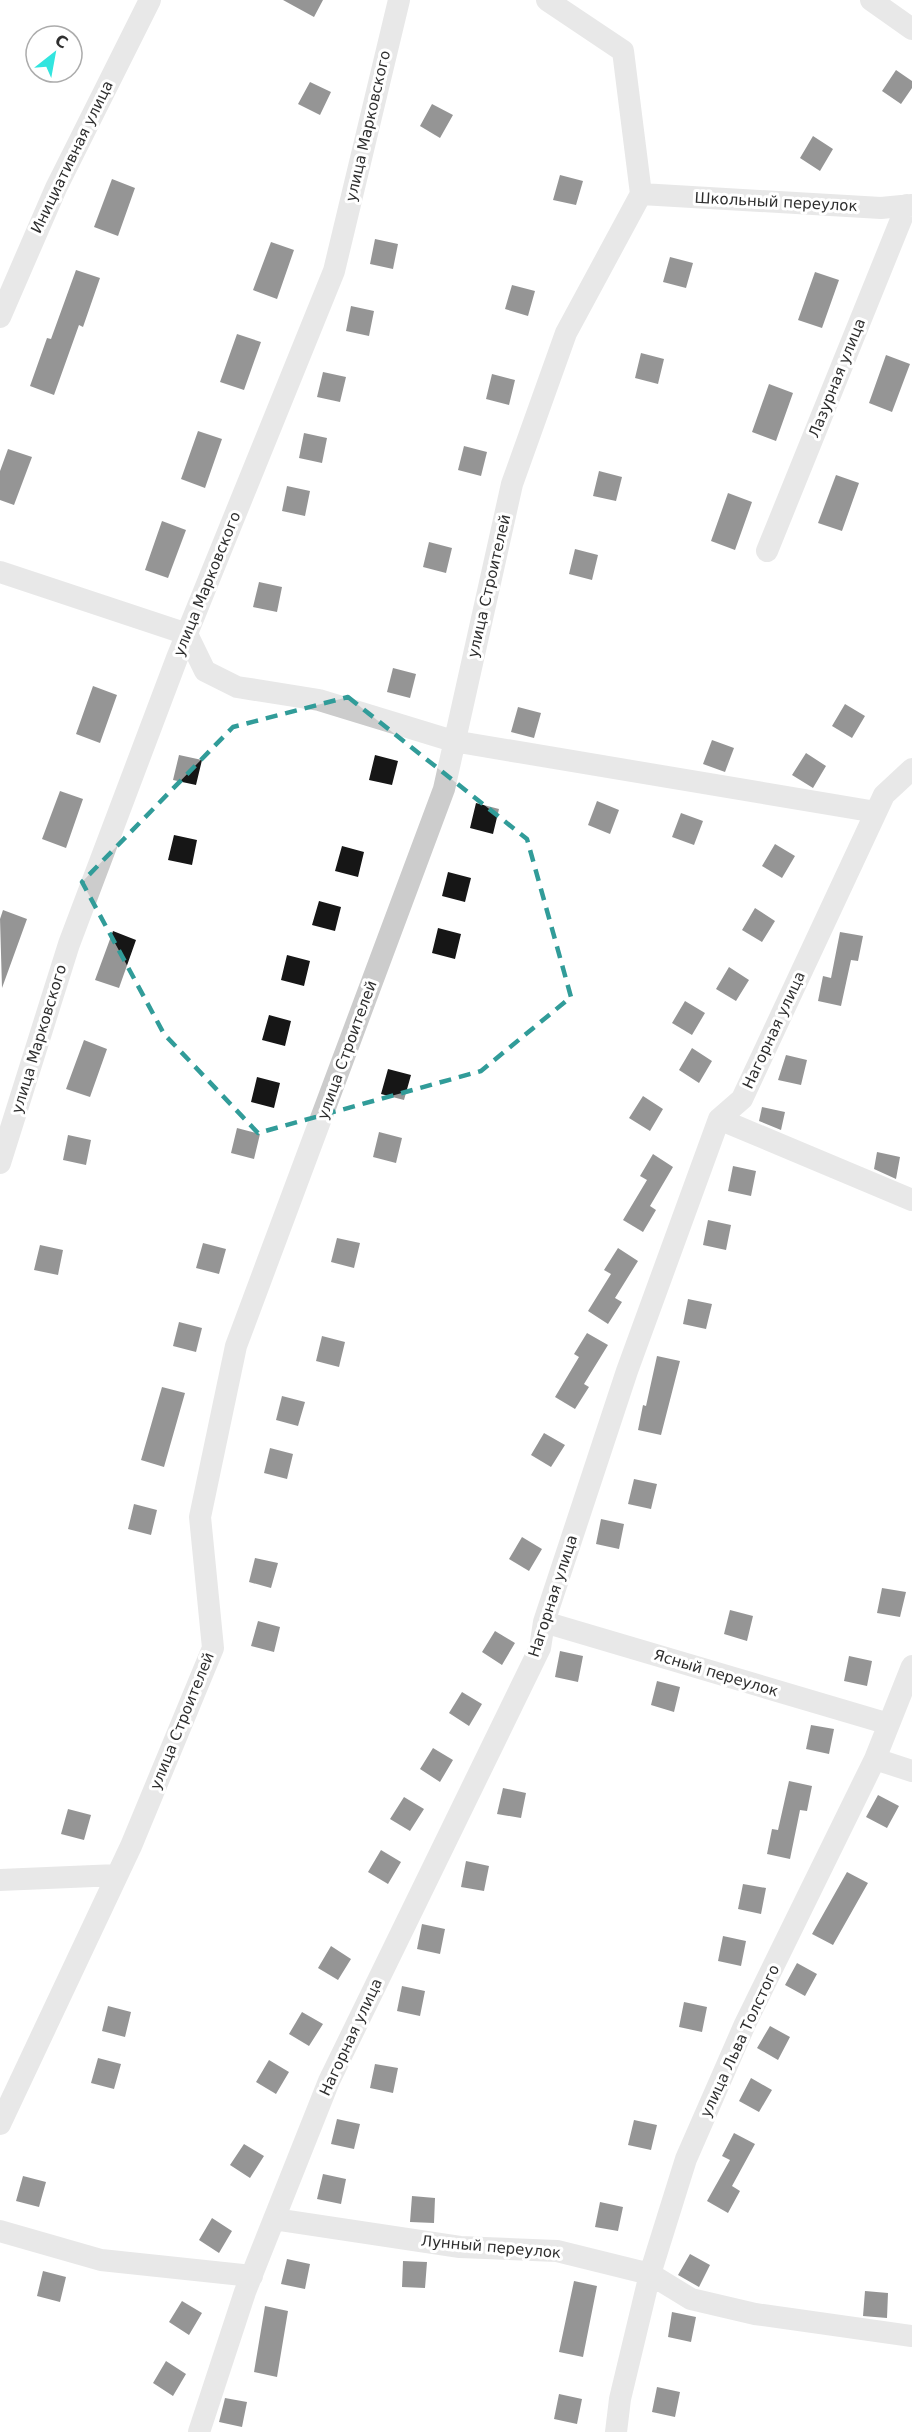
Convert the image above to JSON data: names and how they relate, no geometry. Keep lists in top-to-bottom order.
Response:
{
  "streets": {
    "lane": [
      "улица Марковского",
      "Инициативная улица",
      "Школьный переулок",
      "Лазурная улица",
      "улица Строителей",
      "Нагорная улица",
      "Ясный переулок",
      "улица Льва Толстого",
      "Лунный переулок"
    ]
  },
  "crossings": [
    ["Школьный переулок", "Лазурная улица"],
    ["Школьный переулок", "улица Строителей"],
    ["Нагорная улица", "Ясный переулок"],
    ["Нагорная улица", "Лунный переулок"],
    ["Ясный переулок", "улица Льва Толстого"],
    ["улица Льва Толстого", "Лунный переулок"]
  ],
  "north": "top right"
}
